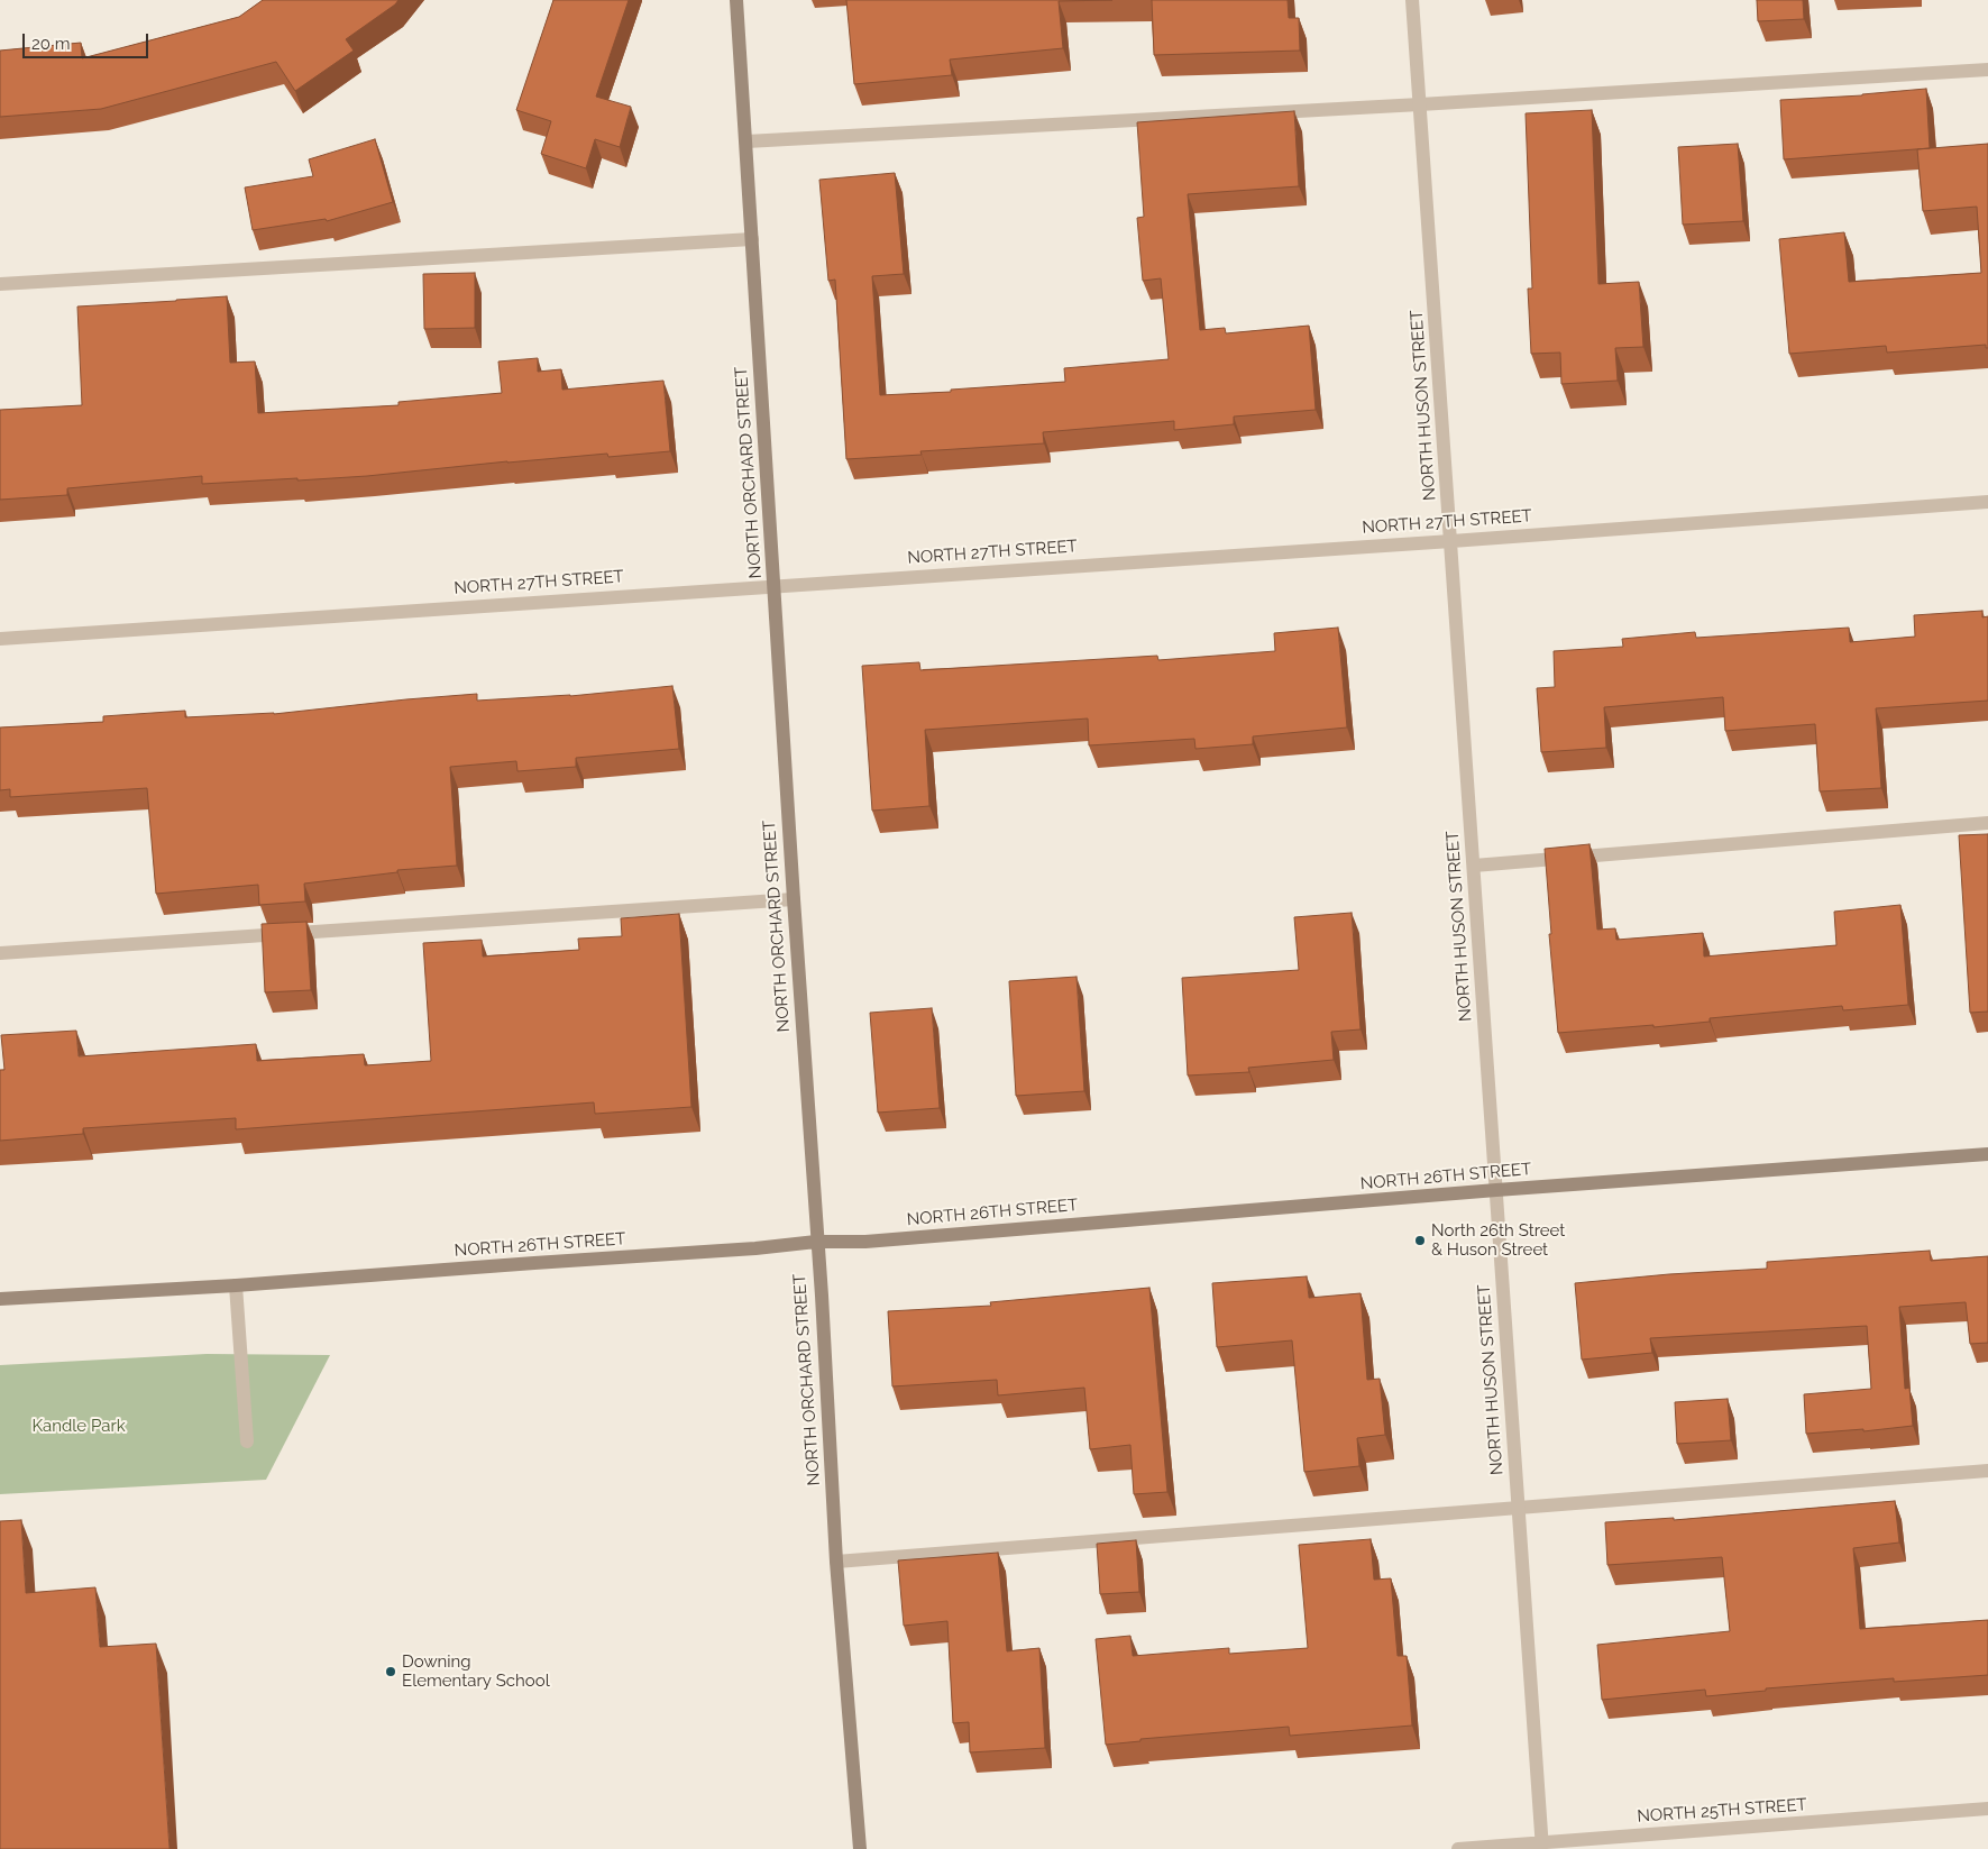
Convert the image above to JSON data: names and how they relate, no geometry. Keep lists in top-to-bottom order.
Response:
{
  "streets": {
    "street": [
      "NORTH HUSON STREET",
      "NORTH ORCHARD STREET",
      "NORTH 27TH STREET",
      "NORTH 26TH STREET",
      "NORTH 25TH STREET"
    ]
  },
  "crossings": [
    ["NORTH HUSON STREET", "NORTH 27TH STREET"],
    ["NORTH HUSON STREET", "NORTH 26TH STREET"],
    ["NORTH HUSON STREET", "NORTH 25TH STREET"],
    ["NORTH ORCHARD STREET", "NORTH 27TH STREET"],
    ["NORTH ORCHARD STREET", "NORTH 26TH STREET"]
  ],
  "parks": ["Kandle Park"],
  "places": ["North 26th Street & Huson Street", "Downing Elementary School"],
  "scale_bar": "20 m"
}
